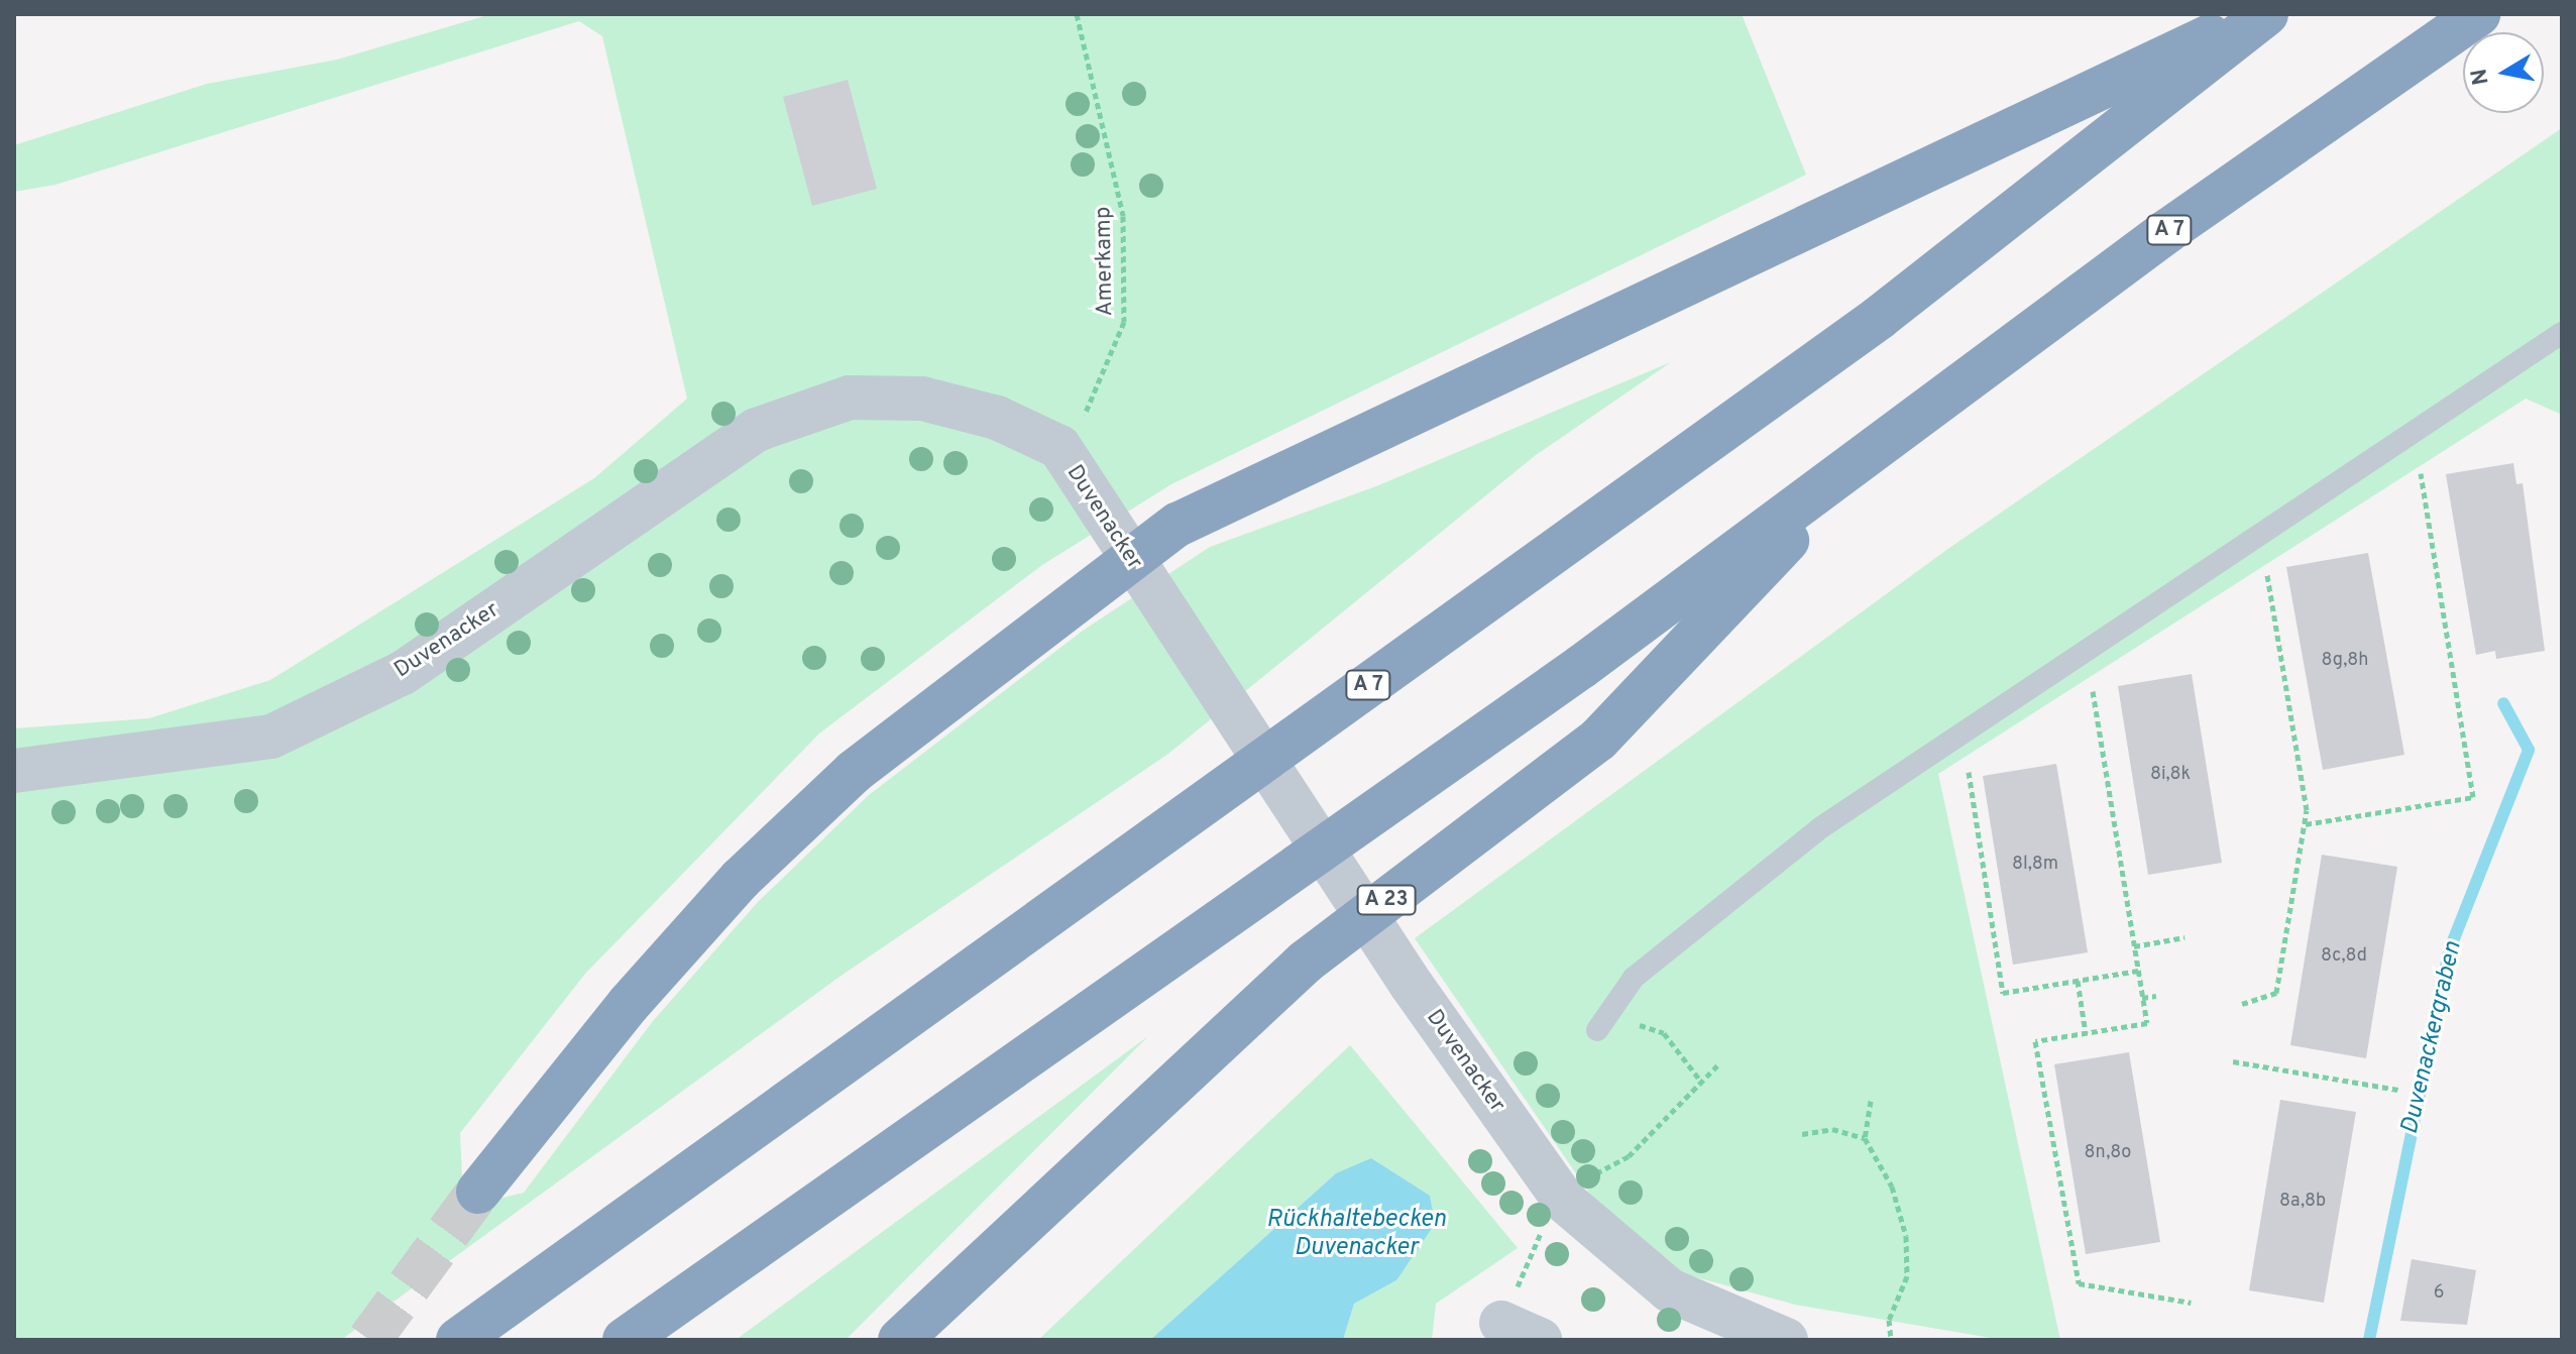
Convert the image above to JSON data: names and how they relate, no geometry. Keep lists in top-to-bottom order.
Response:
{
  "streets": {
    "highway": ["A 7", "A 23"],
    "street": ["Duvenacker"],
    "path": ["Amerkamp"]
  },
  "crossings": [
    ["A 7", "A 23"],
    ["Amerkamp", "Duvenacker"]
  ],
  "water": ["Duvenackergraben", "Rückhaltebecken Duvenacker"],
  "house_numbers": [
    "8g,8h",
    "8i,8k",
    "8l,8m",
    "8c,8d",
    "8n,8o",
    "8a,8b",
    "6"
  ],
  "north": "left"
}
